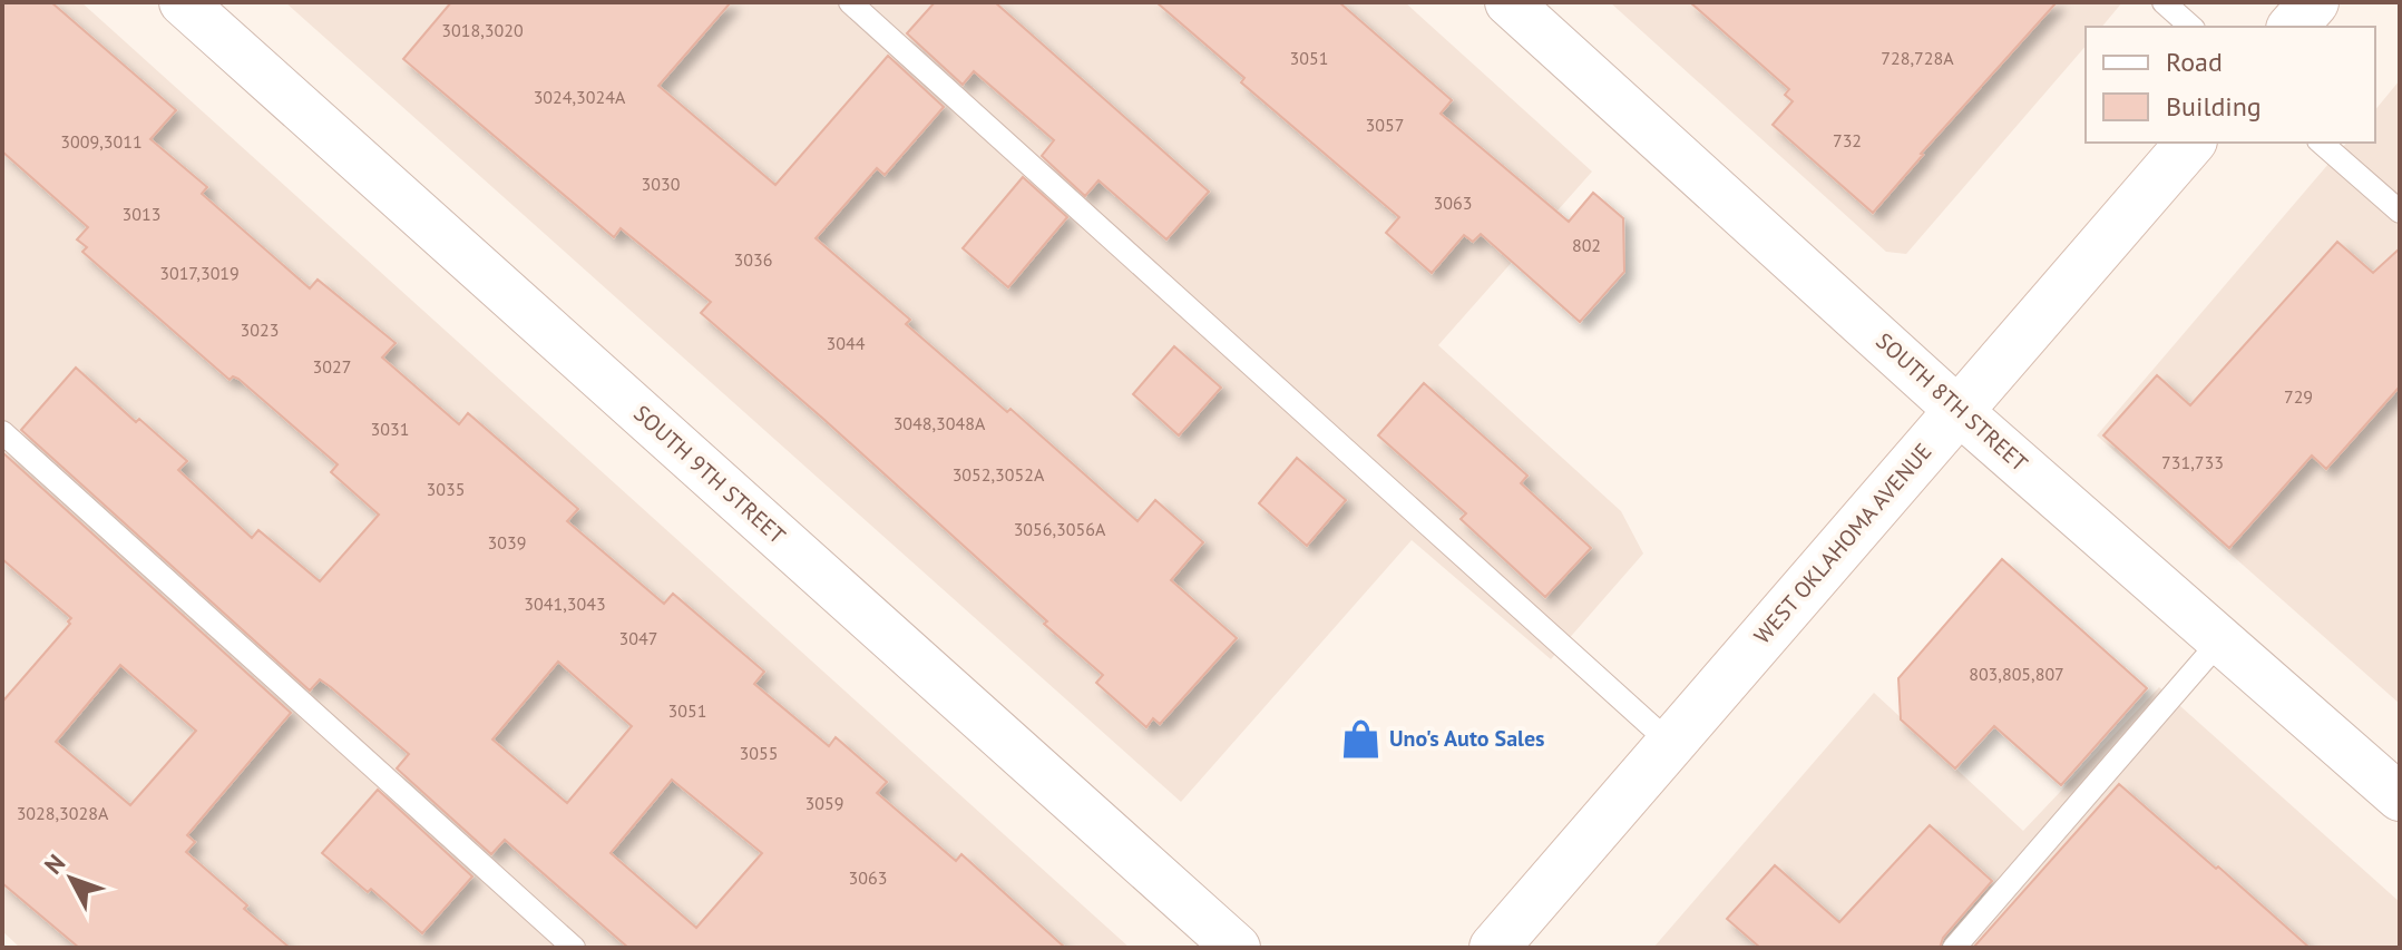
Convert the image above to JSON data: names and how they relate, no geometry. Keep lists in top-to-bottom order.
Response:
{
  "streets": {
    "main road": ["WEST OKLAHOMA AVENUE"],
    "street": ["SOUTH 8TH STREET", "SOUTH 9TH STREET"]
  },
  "crossings": [
    ["SOUTH 8TH STREET", "WEST OKLAHOMA AVENUE"]
  ],
  "places": {
    "shop": ["Uno's Auto Sales"]
  },
  "house_numbers": [
    "3018,3020",
    "3051",
    "728,728A",
    "3024,3024A",
    "3057",
    "732",
    "3009,3011",
    "3030",
    "3063",
    "3013",
    "802",
    "3036",
    "3017,3019",
    "3023",
    "3044",
    "3027",
    "729",
    "3048,3048A",
    "3031",
    "731,733",
    "3052,3052A",
    "3035",
    "3056,3056A",
    "3039",
    "3041,3043",
    "3047",
    "803,805,807",
    "3051",
    "3055",
    "3059",
    "3028,3028A",
    "3063"
  ],
  "legend": ["Road", "Building"],
  "north": "top left"
}
